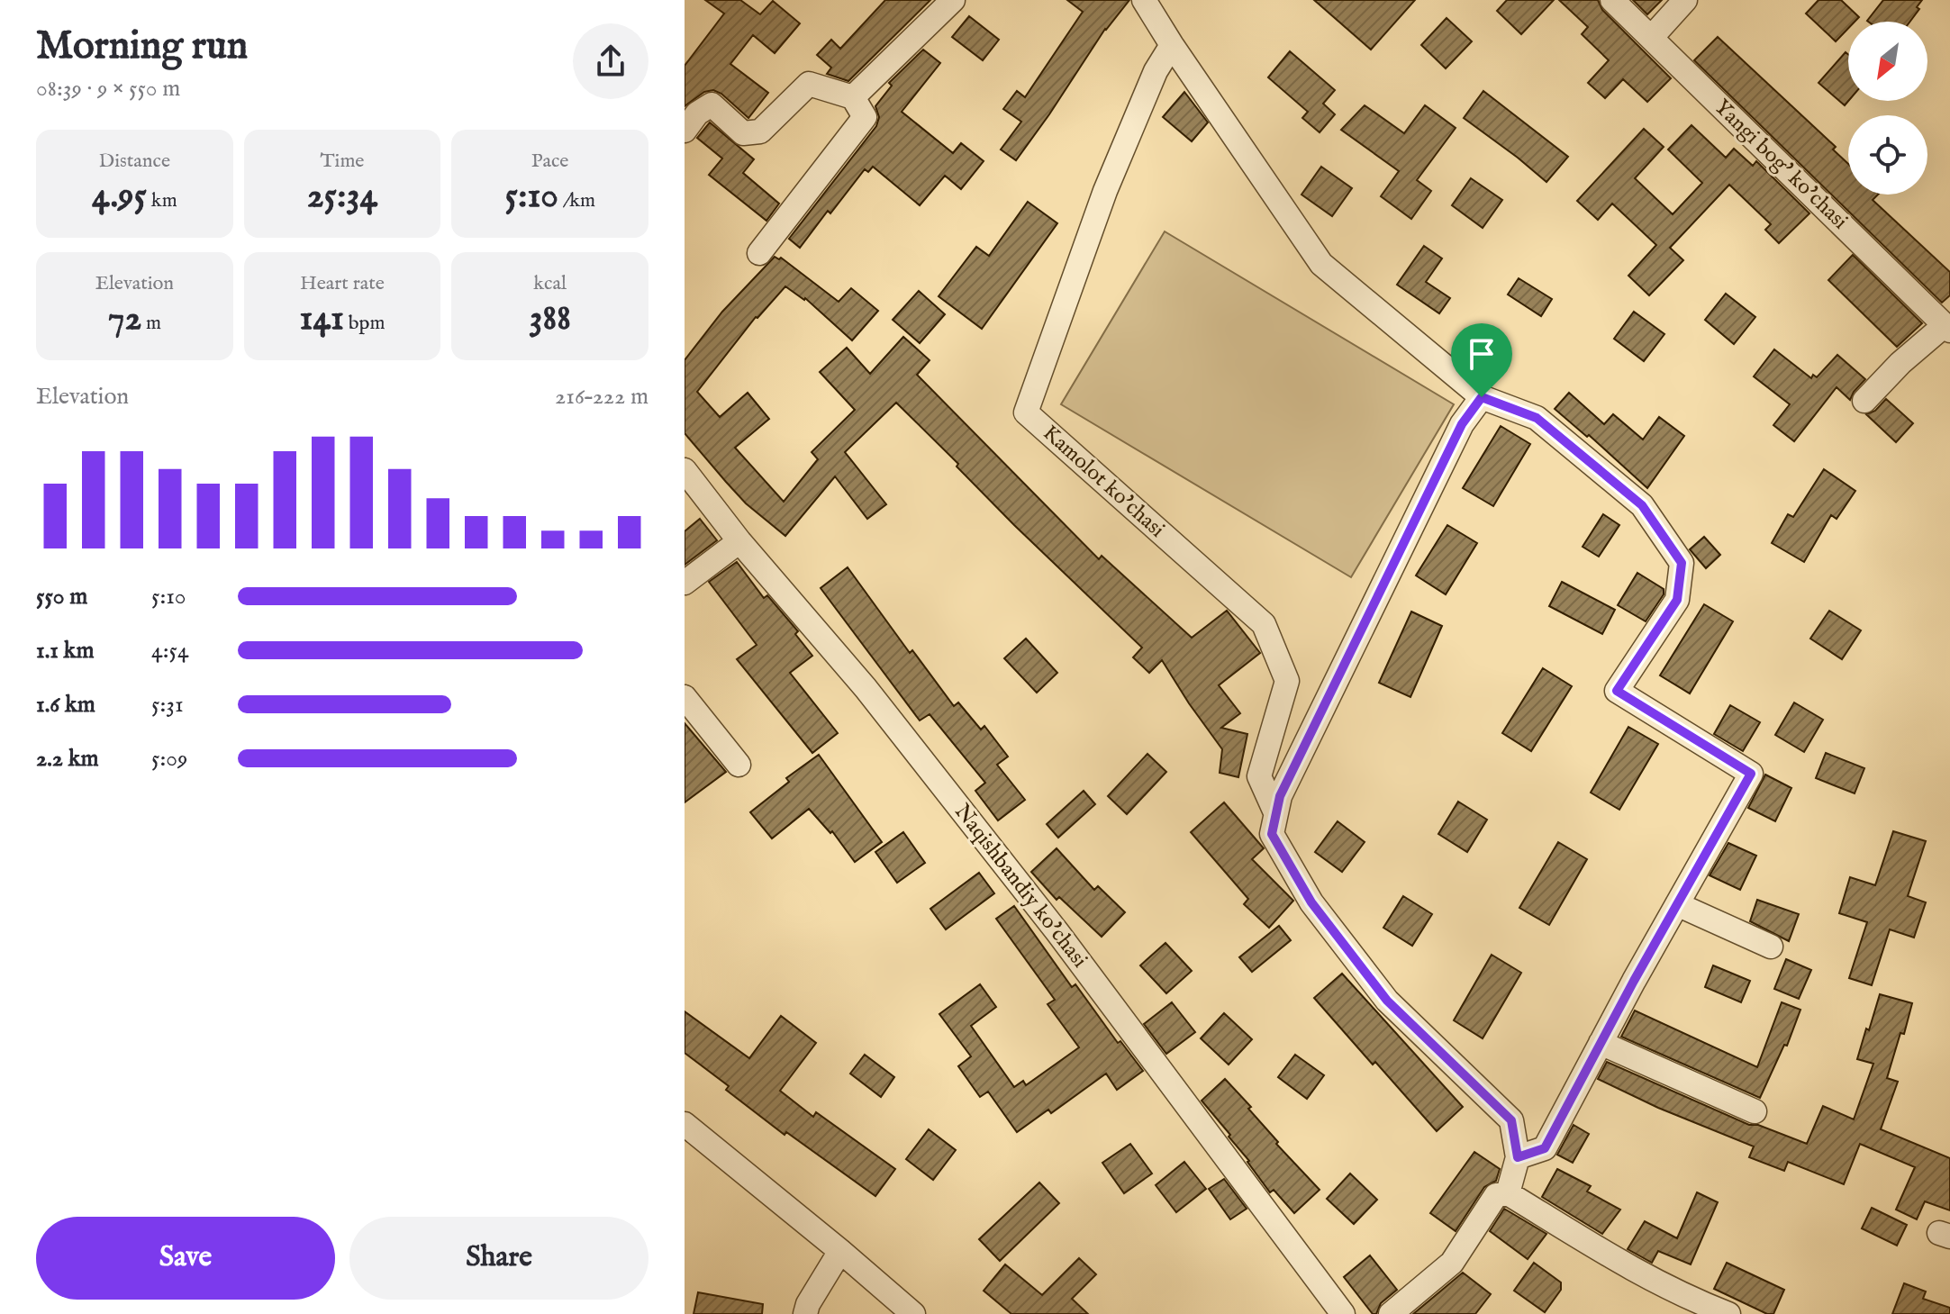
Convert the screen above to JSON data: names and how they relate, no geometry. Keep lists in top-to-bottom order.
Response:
{
  "streets": {
    "street": ["Yangi bog' ko'chasi", "Kamolot ko'chasi", "Naqishbandiy ko'chasi"]
  },
  "north": "bottom left",
  "page": {
    "heading": ["Morning run", "08:39 · 9 × 550 m"],
    "stats": [
      ["Distance", "4.95 km"],
      ["Time", "25:34"],
      ["Pace", "5:10 /km"],
      ["Elevation", "72 m"],
      ["Heart rate", "141 bpm"],
      ["kcal", "388"]
    ],
    "chart": ["Elevation", "216–222 m"],
    "list": [
      {
        "name": "550 m",
        "note": "5:10"
      },
      {
        "name": "1.1 km",
        "note": "4:54"
      },
      {
        "name": "1.6 km",
        "note": "5:31"
      },
      {
        "name": "2.2 km",
        "note": "5:09"
      }
    ],
    "buttons": ["Save", "Share"]
  }
}
